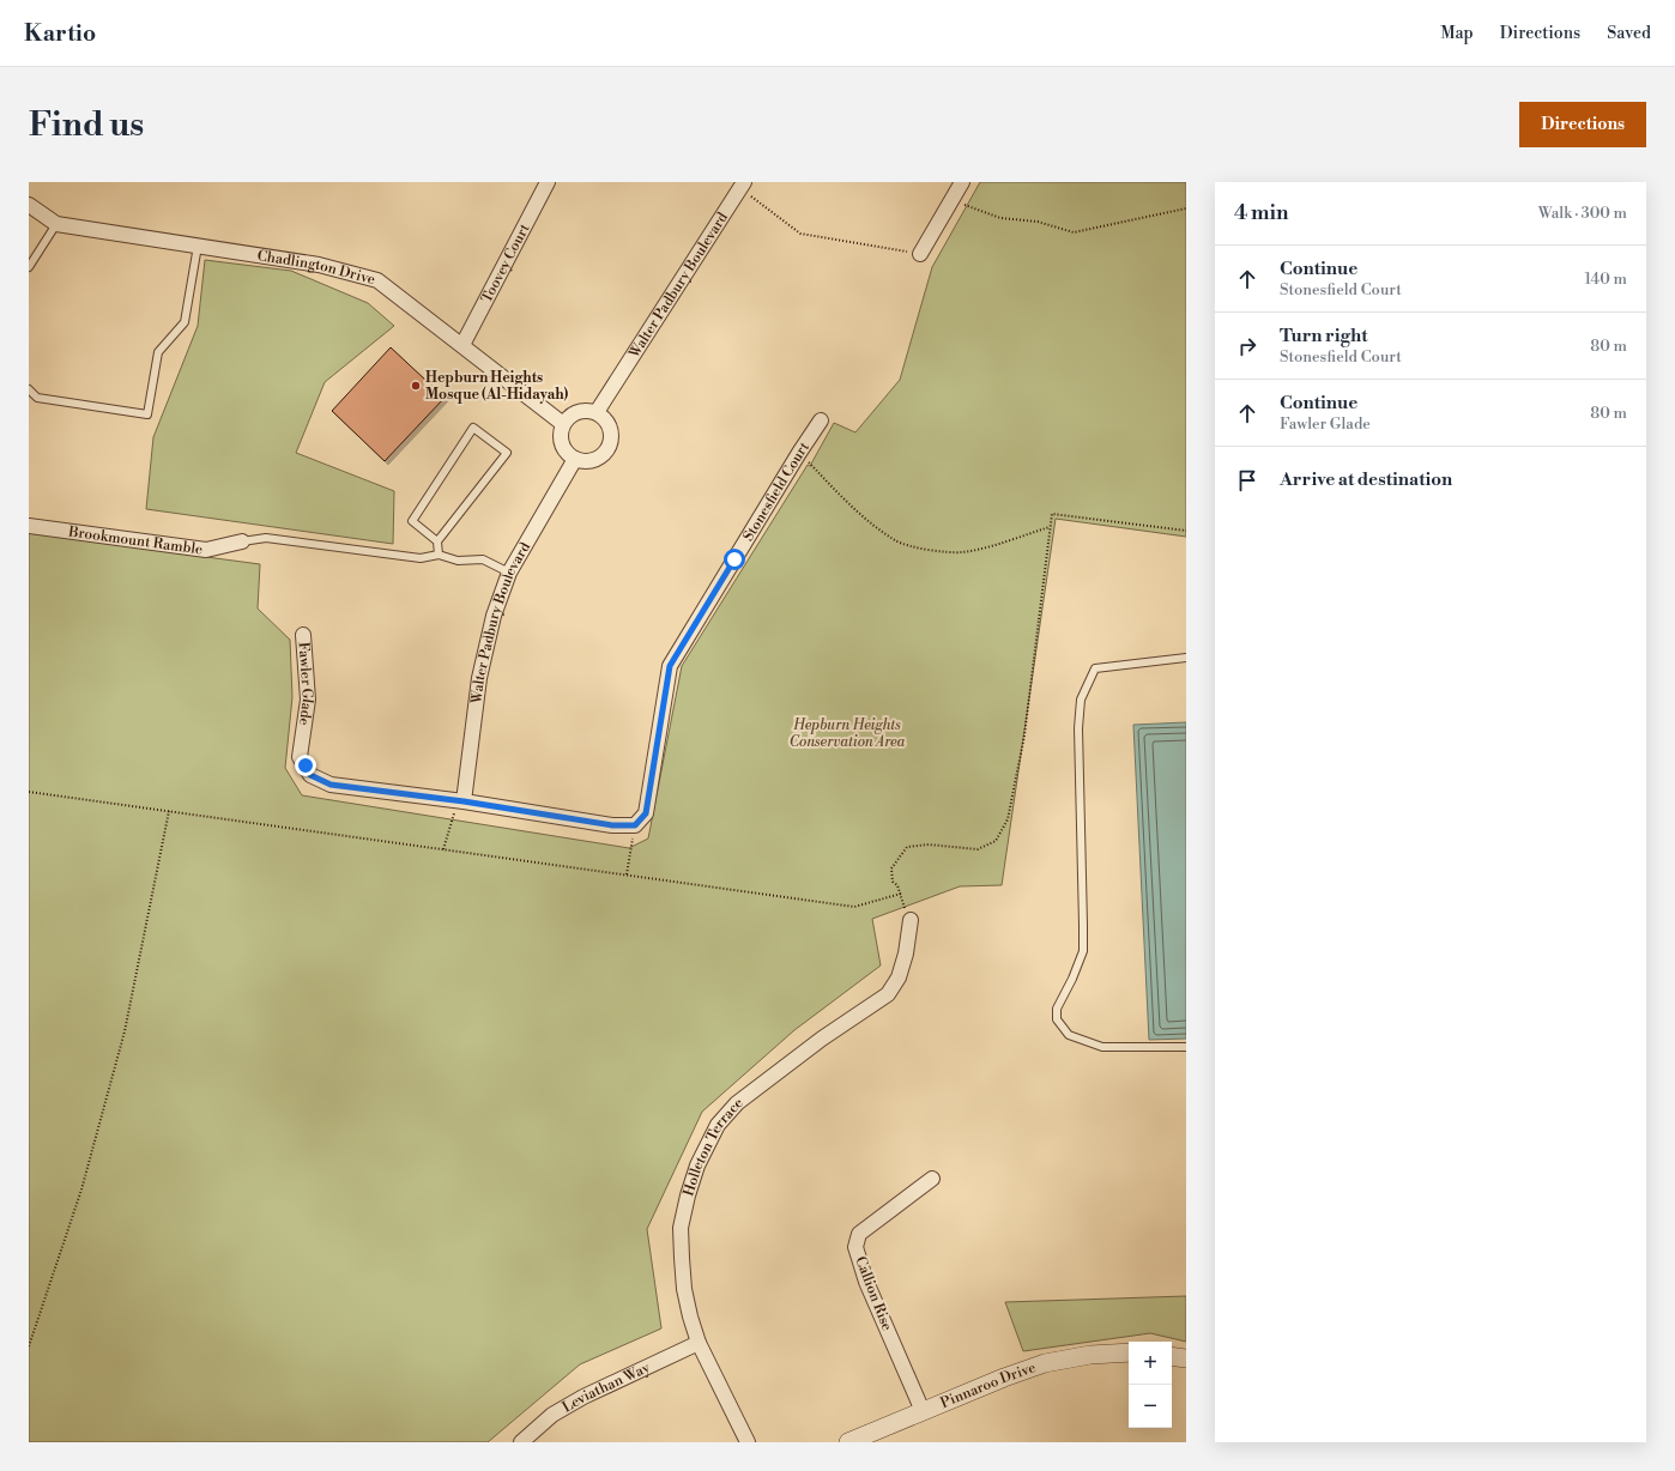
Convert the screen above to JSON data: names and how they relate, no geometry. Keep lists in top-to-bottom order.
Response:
{
  "streets": {
    "street": [
      "Toovey Court",
      "Chadlington Drive",
      "Walter Padbury Boulevard",
      "Stonesfield Court",
      "Brookmount Ramble",
      "Fawler Glade",
      "Holleton Terrace",
      "Callion Rise",
      "Pinnaroo Drive",
      "Leviathan Way"
    ]
  },
  "crossings": [
    ["Toovey Court", "Chadlington Drive"],
    ["Chadlington Drive", "Walter Padbury Boulevard"],
    ["Walter Padbury Boulevard", "Fawler Glade"],
    ["Holleton Terrace", "Leviathan Way"],
    ["Callion Rise", "Pinnaroo Drive"]
  ],
  "parks": ["Hepburn Heights Conservation Area"],
  "places": ["Hepburn Heights Mosque (Al-Hidayah)"],
  "page": {
    "header": "Kartio",
    "nav": ["Map", "Directions", "Saved"],
    "buttons": "Directions",
    "title": "Find us",
    "heading": ["4 min", "Walk · 300 m"],
    "list": [
      ["Continue", "Stonesfield Court", "140 m"],
      ["Turn right", "Stonesfield Court", "80 m"],
      ["Continue", "Fawler Glade", "80 m"],
      "Arrive at destination"
    ],
    "map_buttons": ["+", "−"]
  }
}
